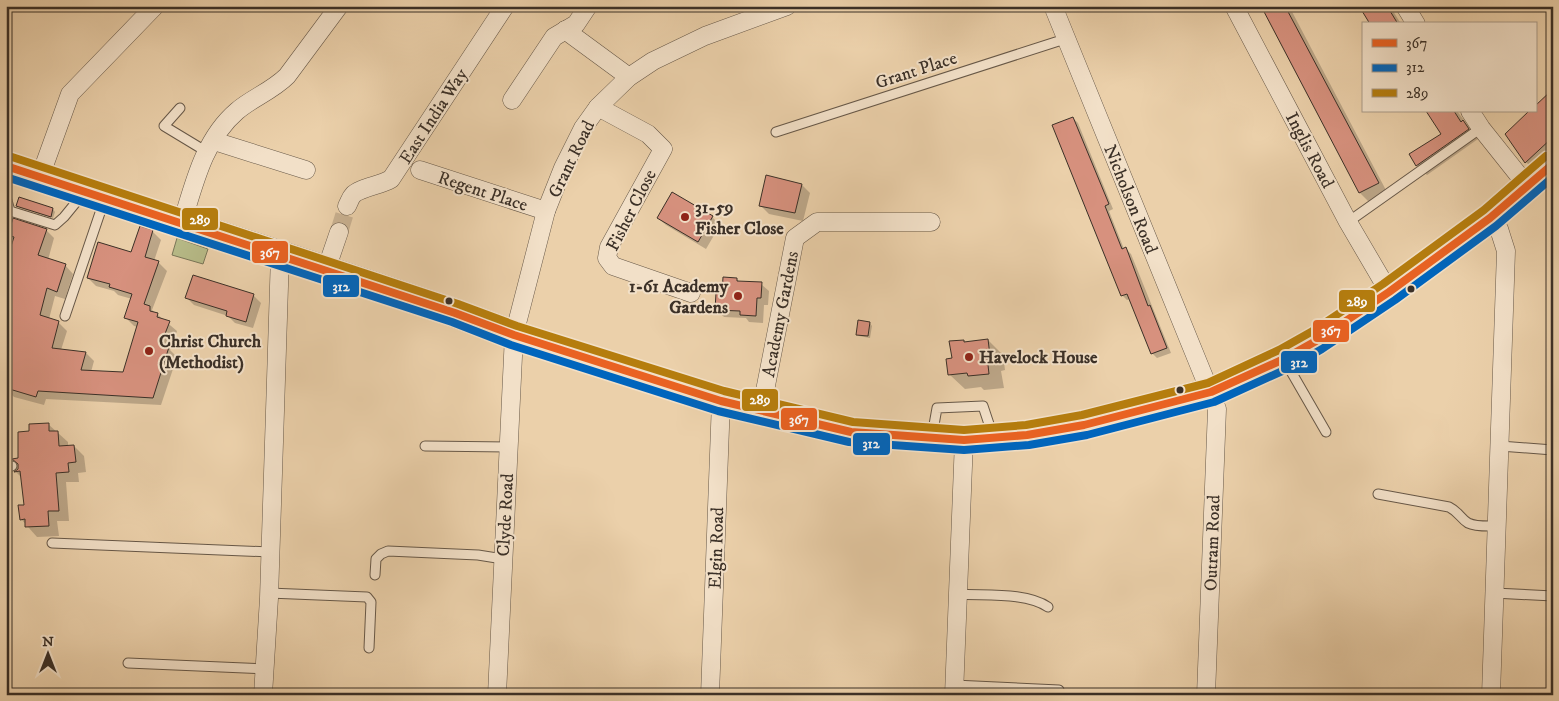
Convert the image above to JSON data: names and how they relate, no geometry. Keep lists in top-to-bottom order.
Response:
{
  "streets": {
    "street": [
      "East India Way",
      "Inglis Road",
      "Grant Road",
      "Regent Place",
      "Nicholson Road",
      "Fisher Close",
      "Academy Gardens",
      "Clyde Road",
      "Outram Road",
      "Elgin Road"
    ],
    "lane": ["Grant Place"]
  },
  "crossings": [
    ["Grant Place", "Nicholson Road"],
    ["Grant Road", "Regent Place"],
    ["Grant Road", "Fisher Close"],
    ["Grant Road", "Clyde Road"],
    ["Nicholson Road", "Outram Road"]
  ],
  "places": [
    "31-59 Fisher Close",
    "1-61 Academy Gardens",
    "Christ Church (Methodist)",
    "Havelock House"
  ],
  "lines": ["transit line 289", "transit line 367", "transit line 312"],
  "legend": ["367", "312", "289"],
  "north": "top"
}
